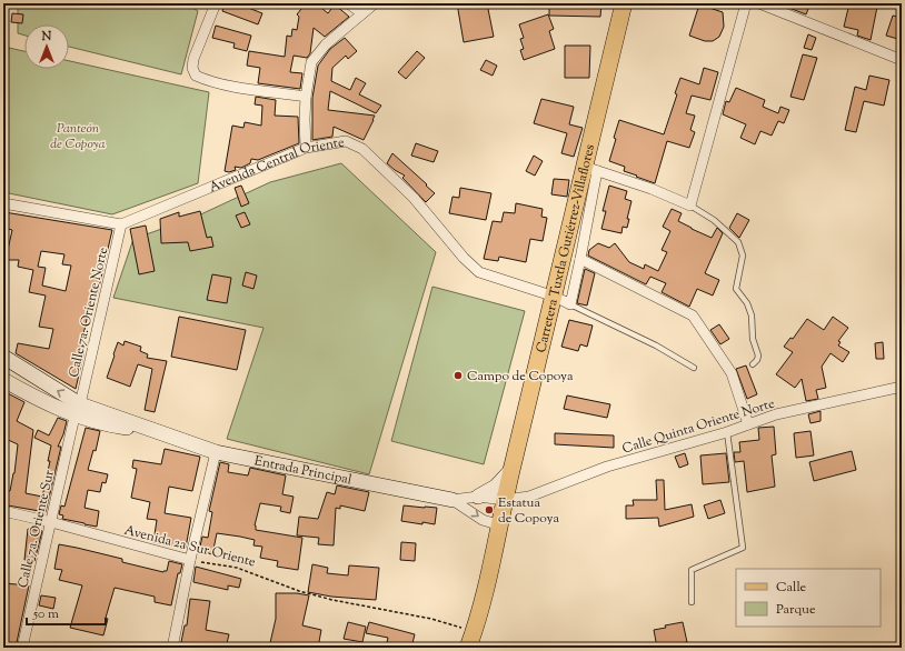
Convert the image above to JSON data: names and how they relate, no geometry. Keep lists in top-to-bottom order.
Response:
{
  "streets": {
    "main road": ["Carretera Tuxtla Gutiérrez-Villaflores"],
    "street": [
      "Avenida Central Oriente",
      "Calle 7a. Oriente Norte",
      "Calle Quinta Oriente Norte",
      "Entrada Principal",
      "Calle 7a. Oriente Sur",
      "Avenida 2a Sur Oriente"
    ]
  },
  "crossings": [
    ["Avenida Central Oriente", "Carretera Tuxtla Gutiérrez-Villaflores"],
    ["Avenida Central Oriente", "Calle 7a. Oriente Norte"],
    ["Carretera Tuxtla Gutiérrez-Villaflores", "Calle Quinta Oriente Norte"],
    ["Carretera Tuxtla Gutiérrez-Villaflores", "Avenida 2a Sur Oriente"],
    ["Calle 7a. Oriente Norte", "Entrada Principal"],
    ["Calle 7a. Oriente Norte", "Calle 7a. Oriente Sur"],
    ["Calle Quinta Oriente Norte", "Entrada Principal"],
    ["Entrada Principal", "Calle 7a. Oriente Sur"],
    ["Calle 7a. Oriente Sur", "Avenida 2a Sur Oriente"]
  ],
  "parks": ["Panteón de Copoya"],
  "places": ["Campo de Copoya", "Estatua de Copoya"],
  "legend": ["Calle", "Parque"],
  "scale_bar": "50 m",
  "north": "top"
}
